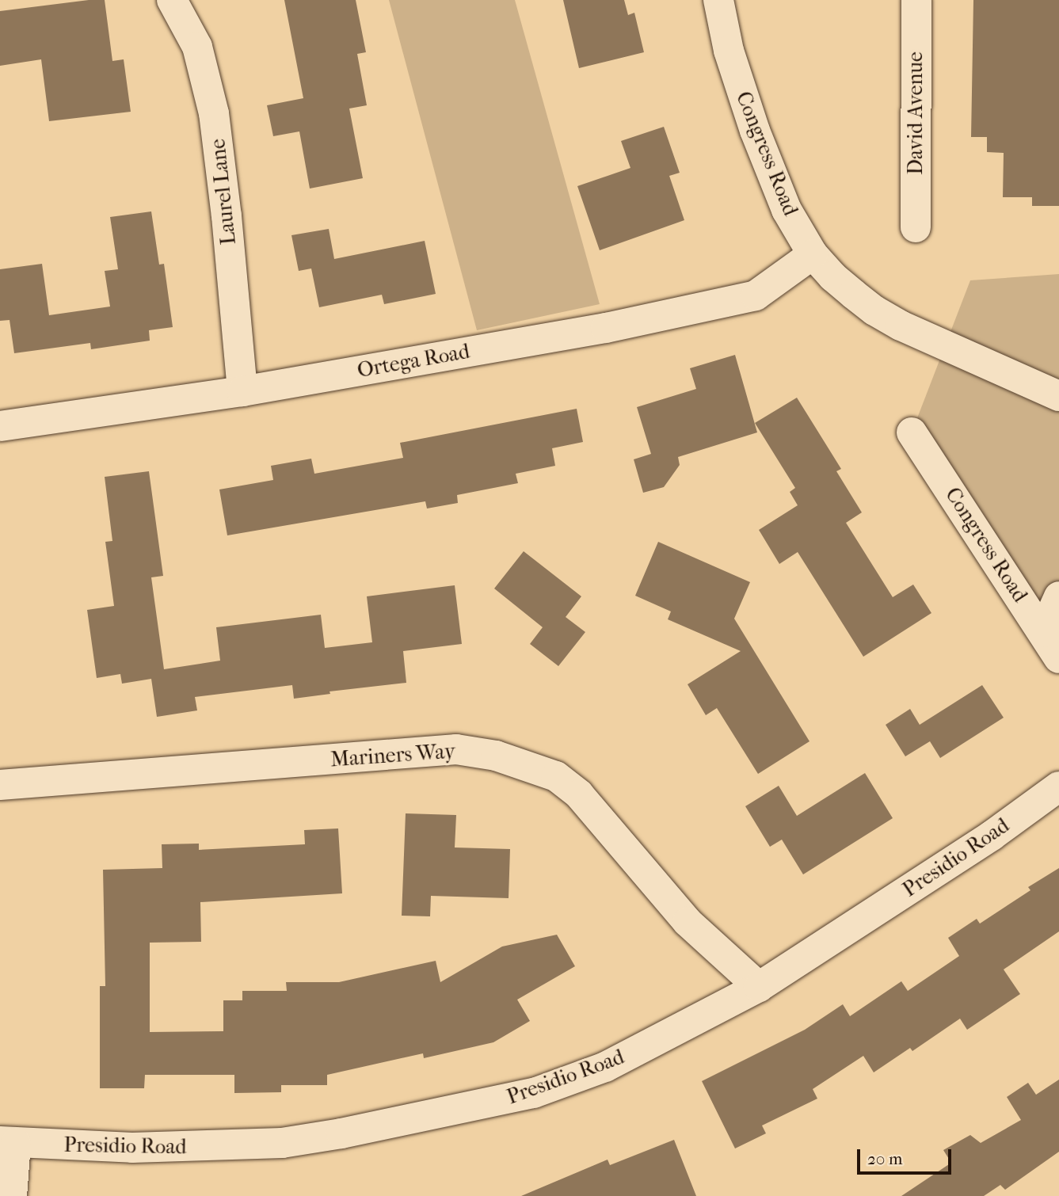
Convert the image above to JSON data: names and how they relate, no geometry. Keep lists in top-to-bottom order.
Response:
{
  "streets": {
    "street": [
      "David Avenue",
      "Congress Road",
      "Laurel Lane",
      "Ortega Road",
      "Mariners Way",
      "Presidio Road"
    ]
  },
  "crossings": [
    ["Congress Road", "Ortega Road"],
    ["Laurel Lane", "Ortega Road"],
    ["Mariners Way", "Presidio Road"]
  ],
  "scale_bar": "20 m"
}
